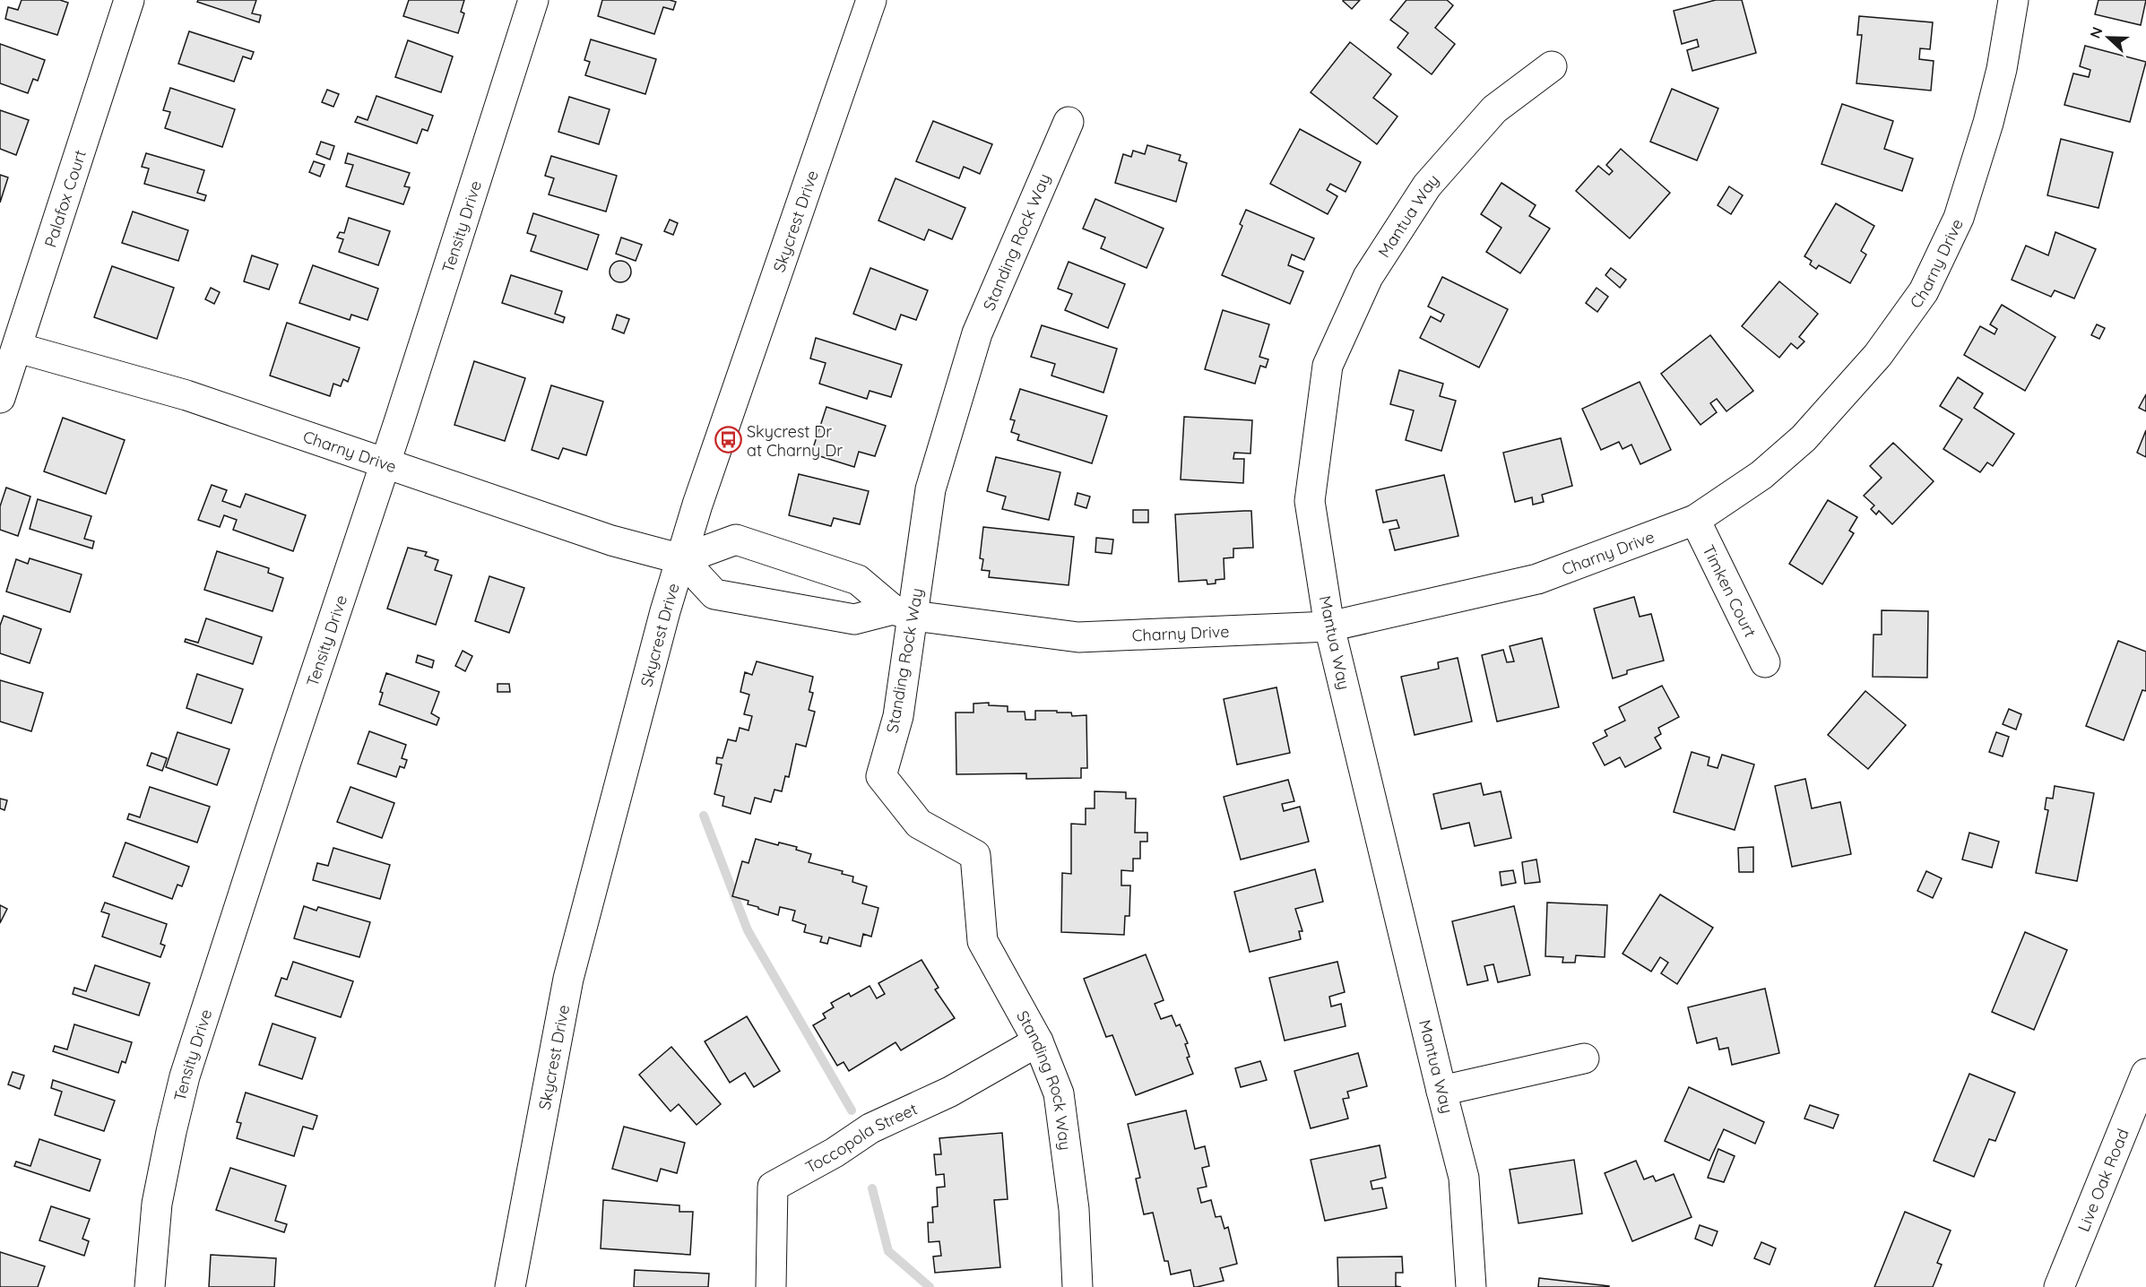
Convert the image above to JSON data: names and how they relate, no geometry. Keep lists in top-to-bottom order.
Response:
{
  "streets": {
    "street": [
      "Palafox Court",
      "Mantua Way",
      "Skycrest Drive",
      "Tensity Drive",
      "Standing Rock Way",
      "Charny Drive",
      "Timken Court",
      "Toccopola Street",
      "Live Oak Road"
    ]
  },
  "crossings": [
    ["Palafox Court", "Charny Drive"],
    ["Mantua Way", "Charny Drive"],
    ["Skycrest Drive", "Charny Drive"],
    ["Tensity Drive", "Charny Drive"],
    ["Standing Rock Way", "Charny Drive"],
    ["Standing Rock Way", "Toccopola Street"],
    ["Charny Drive", "Timken Court"]
  ],
  "places": {
    "bus stop": ["Skycrest Dr at Charny Dr"]
  },
  "north": "left"
}
